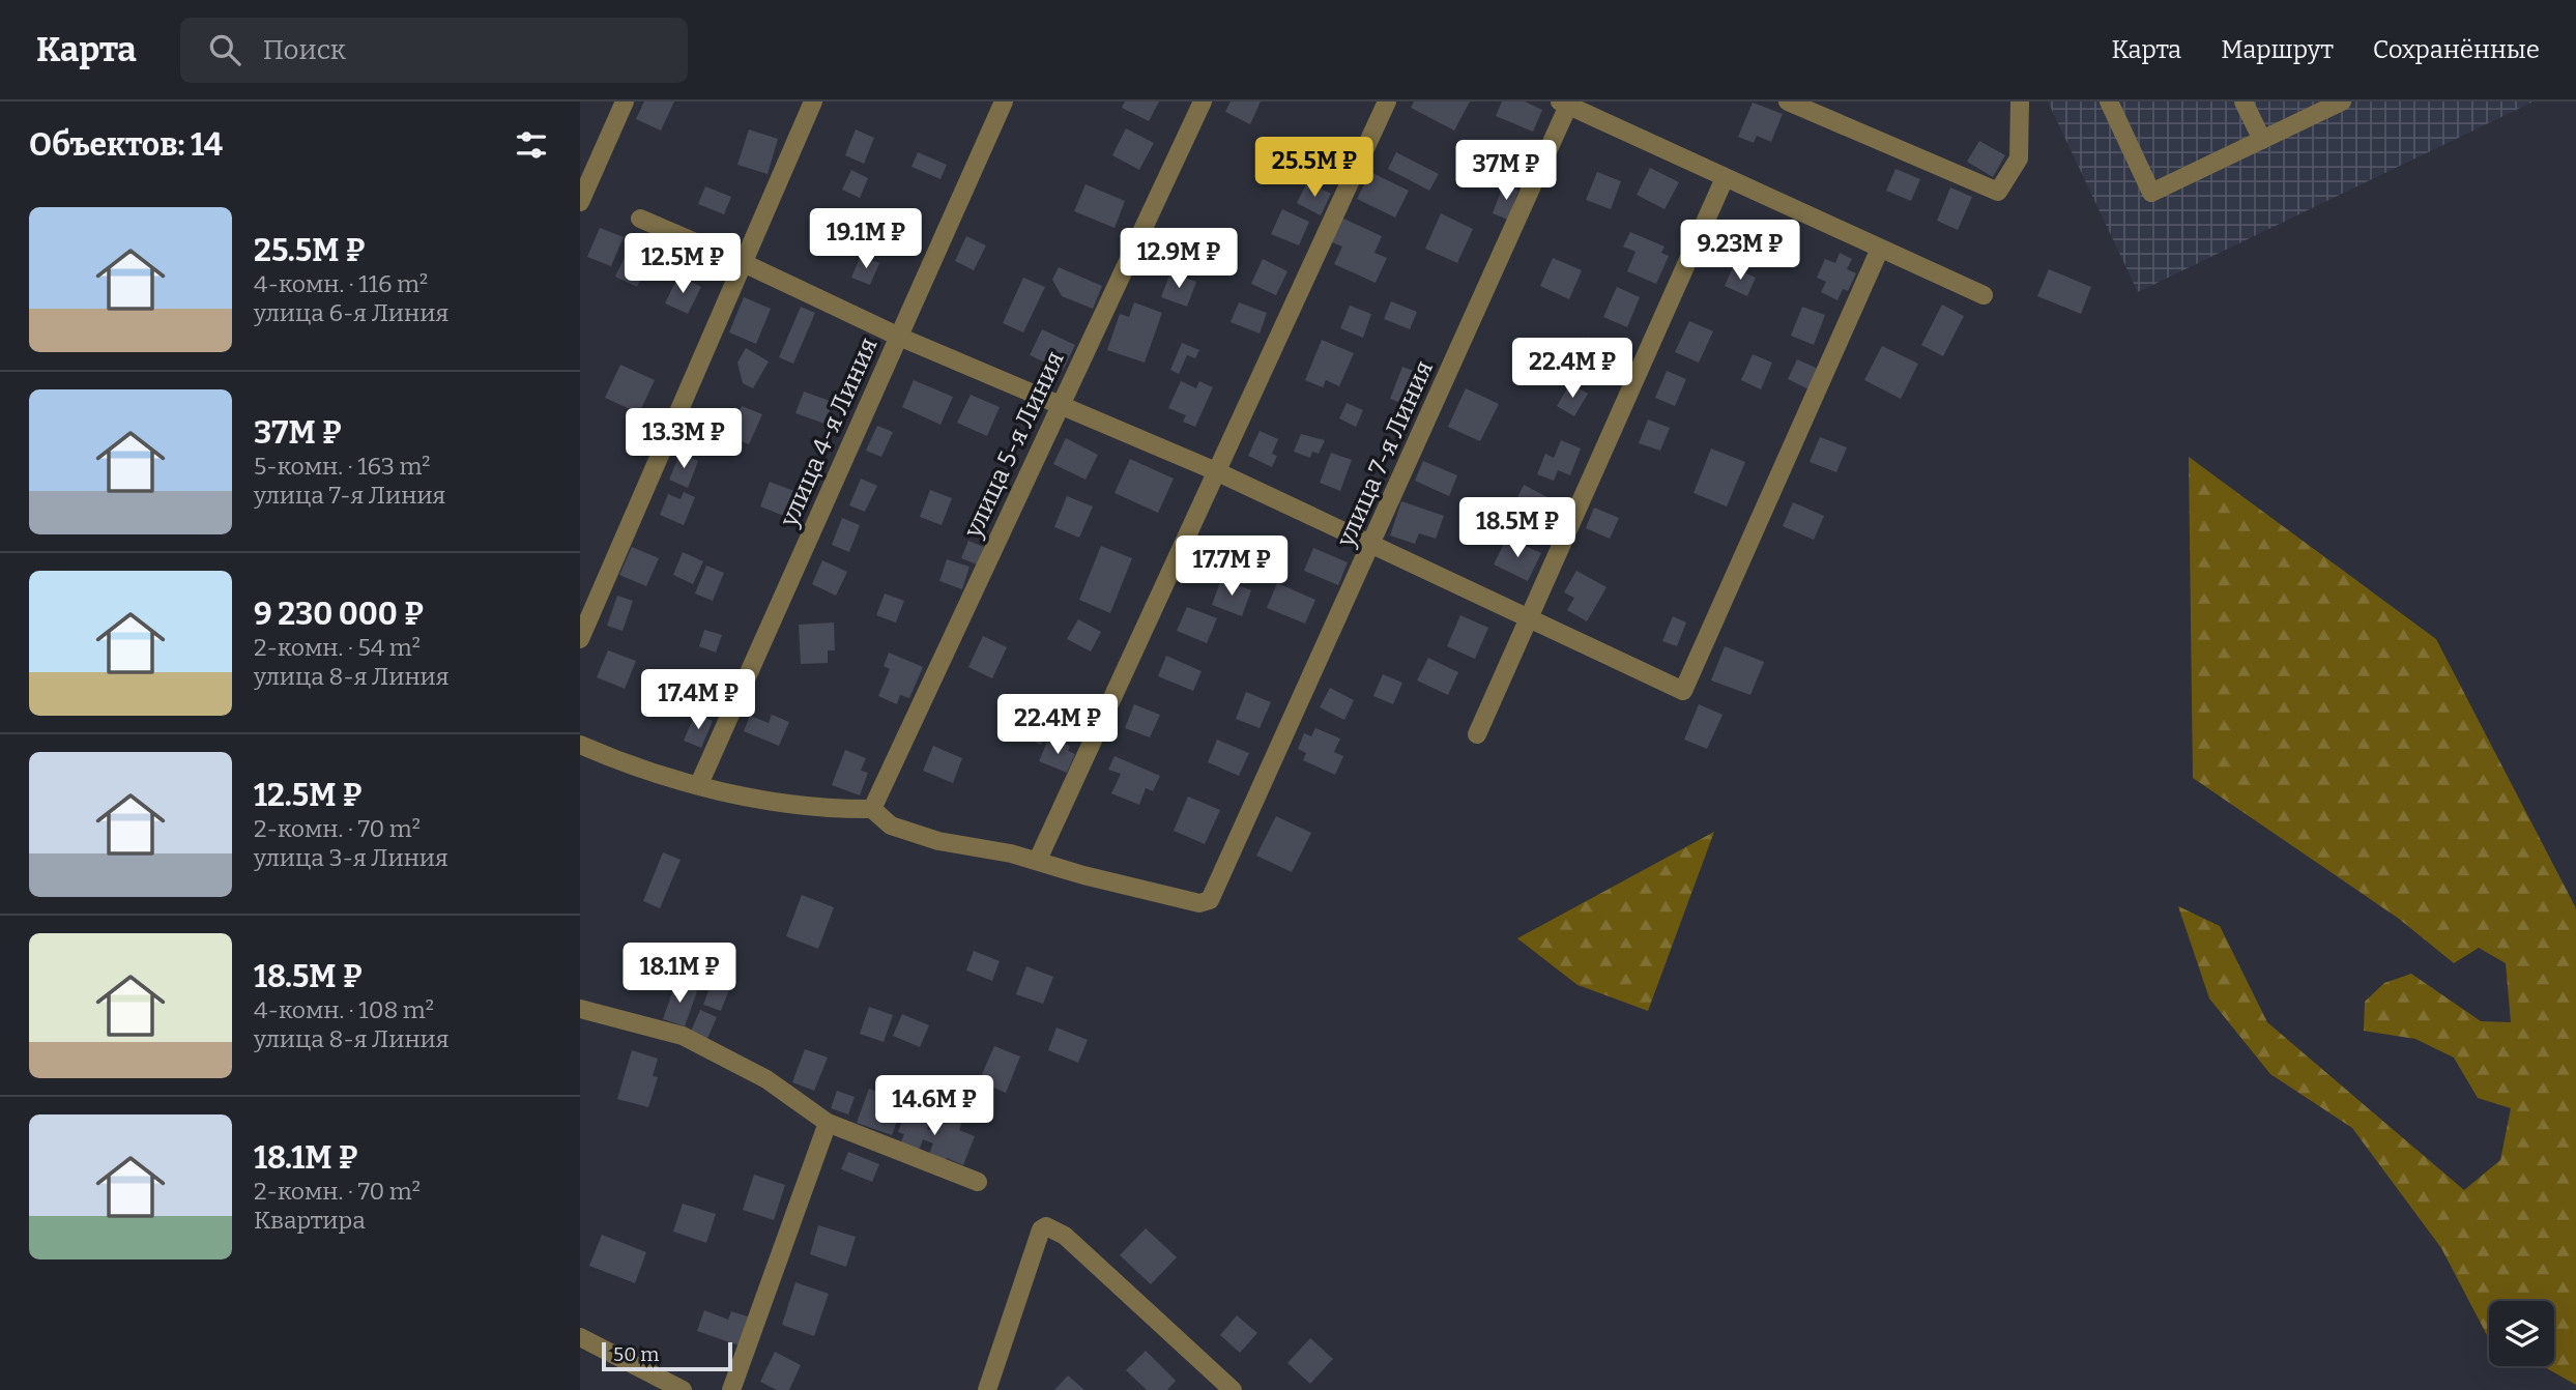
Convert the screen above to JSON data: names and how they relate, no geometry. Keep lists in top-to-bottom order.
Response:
{
  "streets": {
    "street": ["улица 4-я Линия", "улица 5-я Линия", "улица 7-я Линия"]
  },
  "scale_bar": "50 m",
  "page": {
    "header": "Карта",
    "search": "Поиск",
    "nav": ["Карта", "Маршрут", "Сохранённые"],
    "heading": "Объектов: 14",
    "price": [
      "25.5M ₽",
      "37M ₽",
      "19.1M ₽",
      "9.23M ₽",
      "12.9M ₽",
      "12.5M ₽",
      "22.4M ₽",
      "13.3M ₽",
      "18.5M ₽",
      "17.7M ₽",
      "17.4M ₽",
      "22.4M ₽",
      "18.1M ₽",
      "14.6M ₽"
    ],
    "list": [
      {
        "name": "25.5M ₽",
        "note": "4-комн. · 116 m² · улица 6-я Линия"
      },
      {
        "name": "37M ₽",
        "note": "5-комн. · 163 m² · улица 7-я Линия"
      },
      {
        "name": "9 230 000 ₽",
        "note": "2-комн. · 54 m² · улица 8-я Линия"
      },
      {
        "name": "12.5M ₽",
        "note": "2-комн. · 70 m² · улица 3-я Линия"
      },
      {
        "name": "18.5M ₽",
        "note": "4-комн. · 108 m² · улица 8-я Линия"
      },
      {
        "name": "18.1M ₽",
        "note": "2-комн. · 70 m² · Квартира"
      }
    ],
    "scale": "50 m"
  }
}
